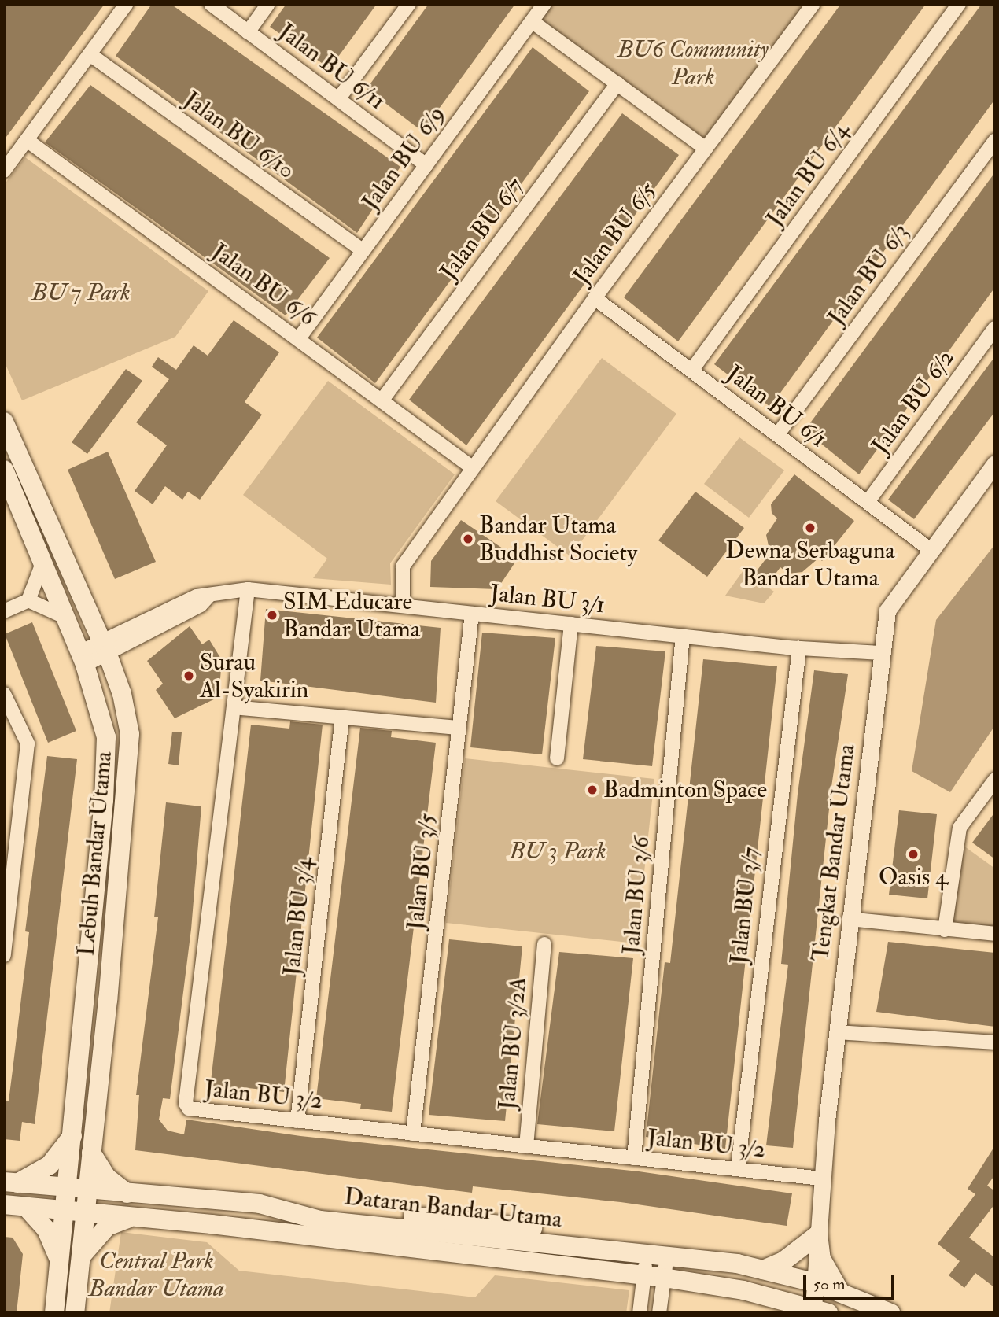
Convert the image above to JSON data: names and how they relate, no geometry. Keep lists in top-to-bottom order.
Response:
{
  "streets": {
    "main road": ["Lebuh Bandar Utama", "Dataran Bandar Utama"],
    "street": [
      "Jalan BU 6/11",
      "Jalan BU 6/10",
      "Jalan BU 6/9",
      "Jalan BU 6/4",
      "Jalan BU 6/7",
      "Jalan BU 6/5",
      "Jalan BU 6/3",
      "Jalan BU 6/6",
      "Jalan BU 6/2",
      "Jalan BU 6/1",
      "Jalan BU 3/1",
      "Tengkat Bandar Utama",
      "Jalan BU 3/5",
      "Jalan BU 3/6",
      "Jalan BU 3/7",
      "Jalan BU 3/4",
      "Jalan BU 3/2A",
      "Jalan BU 3/2"
    ]
  },
  "crossings": [
    ["Jalan BU 6/11", "Jalan BU 6/9"],
    ["Jalan BU 6/10", "Jalan BU 6/9"],
    ["Jalan BU 6/9", "Jalan BU 6/6"],
    ["Jalan BU 6/4", "Jalan BU 6/1"],
    ["Jalan BU 6/7", "Jalan BU 6/6"],
    ["Jalan BU 6/5", "Jalan BU 6/6"],
    ["Jalan BU 6/5", "Jalan BU 6/1"],
    ["Jalan BU 6/5", "Jalan BU 3/1"],
    ["Jalan BU 6/3", "Jalan BU 6/1"],
    ["Jalan BU 6/2", "Jalan BU 6/1"],
    ["Jalan BU 6/1", "Tengkat Bandar Utama"],
    ["Jalan BU 3/1", "Tengkat Bandar Utama"],
    ["Jalan BU 3/1", "Lebuh Bandar Utama"],
    ["Jalan BU 3/1", "Jalan BU 3/5"],
    ["Jalan BU 3/1", "Jalan BU 3/6"],
    ["Jalan BU 3/1", "Jalan BU 3/7"],
    ["Jalan BU 3/1", "Jalan BU 3/2"],
    ["Tengkat Bandar Utama", "Jalan BU 3/2"],
    ["Tengkat Bandar Utama", "Dataran Bandar Utama"],
    ["Lebuh Bandar Utama", "Dataran Bandar Utama"],
    ["Jalan BU 3/5", "Jalan BU 3/2"],
    ["Jalan BU 3/6", "Jalan BU 3/2"],
    ["Jalan BU 3/7", "Jalan BU 3/2"],
    ["Jalan BU 3/4", "Jalan BU 3/2"],
    ["Jalan BU 3/2A", "Jalan BU 3/2"]
  ],
  "parks": [
    "BU6 Community Park",
    "BU 7 Park",
    "BU 3 Park",
    "Central Park Bandar Utama"
  ],
  "places": [
    "Dewna Serbaguna Bandar Utama",
    "Bandar Utama Buddhist Society",
    "SIM Educare Bandar Utama",
    "Surau Al-Syakirin",
    "Badminton Space",
    "Oasis 4"
  ],
  "scale_bar": "50 m"
}
